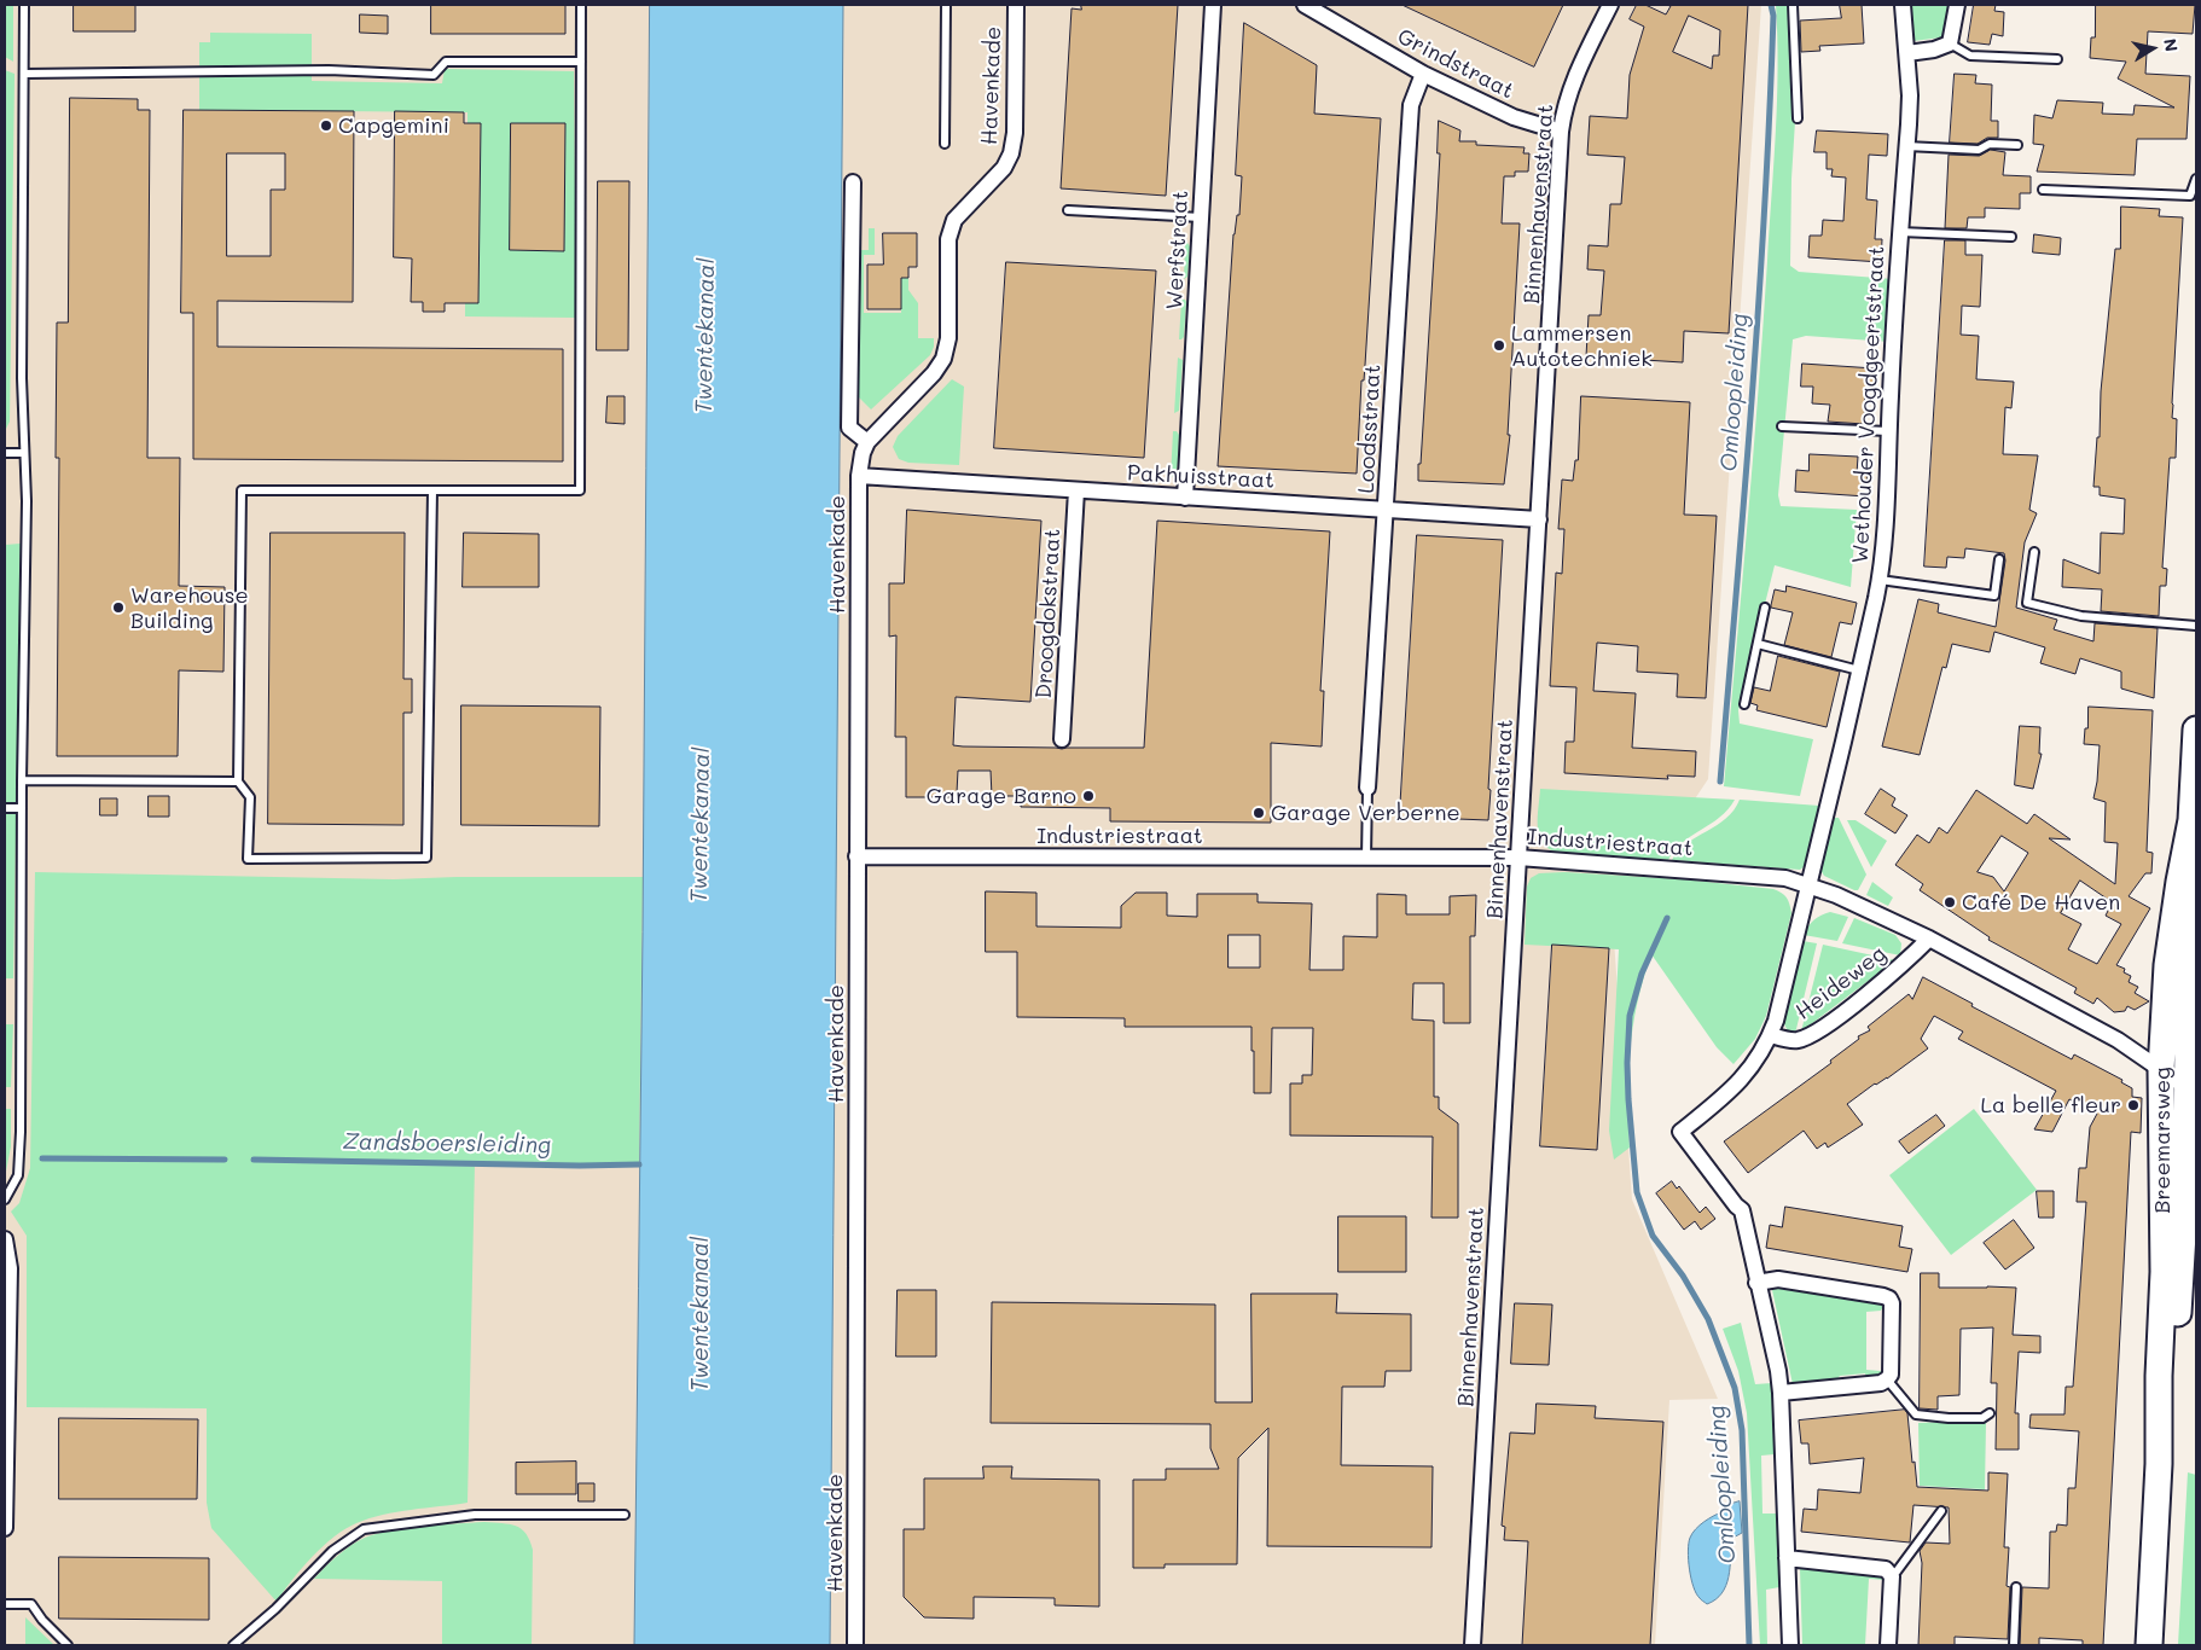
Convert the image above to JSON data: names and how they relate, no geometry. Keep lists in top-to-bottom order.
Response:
{
  "streets": {
    "main road": ["Breemarsweg"],
    "street": [
      "Grindstraat",
      "Havenkade",
      "Binnenhavenstraat",
      "Werfstraat",
      "Wethouder Voogdgeertstraat",
      "Loodsstraat",
      "Pakhuisstraat",
      "Droogdokstraat",
      "Industriestraat",
      "Heideweg"
    ]
  },
  "crossings": [
    ["Grindstraat", "Binnenhavenstraat"],
    ["Grindstraat", "Loodsstraat"],
    ["Havenkade", "Pakhuisstraat"],
    ["Havenkade", "Industriestraat"],
    ["Binnenhavenstraat", "Pakhuisstraat"],
    ["Binnenhavenstraat", "Industriestraat"],
    ["Werfstraat", "Pakhuisstraat"],
    ["Wethouder Voogdgeertstraat", "Industriestraat"],
    ["Wethouder Voogdgeertstraat", "Heideweg"],
    ["Loodsstraat", "Pakhuisstraat"],
    ["Pakhuisstraat", "Droogdokstraat"],
    ["Industriestraat", "Heideweg"],
    ["Industriestraat", "Breemarsweg"]
  ],
  "water": ["Twentekanaal", "Omloopleiding", "Zandsboersleiding"],
  "places": [
    "Capgemini",
    "Lammersen Autotechniek",
    "Warehouse Building",
    "Garage Barno",
    "Garage Verberne",
    "Café De Haven",
    "La belle fleur"
  ],
  "north": "right"
}
